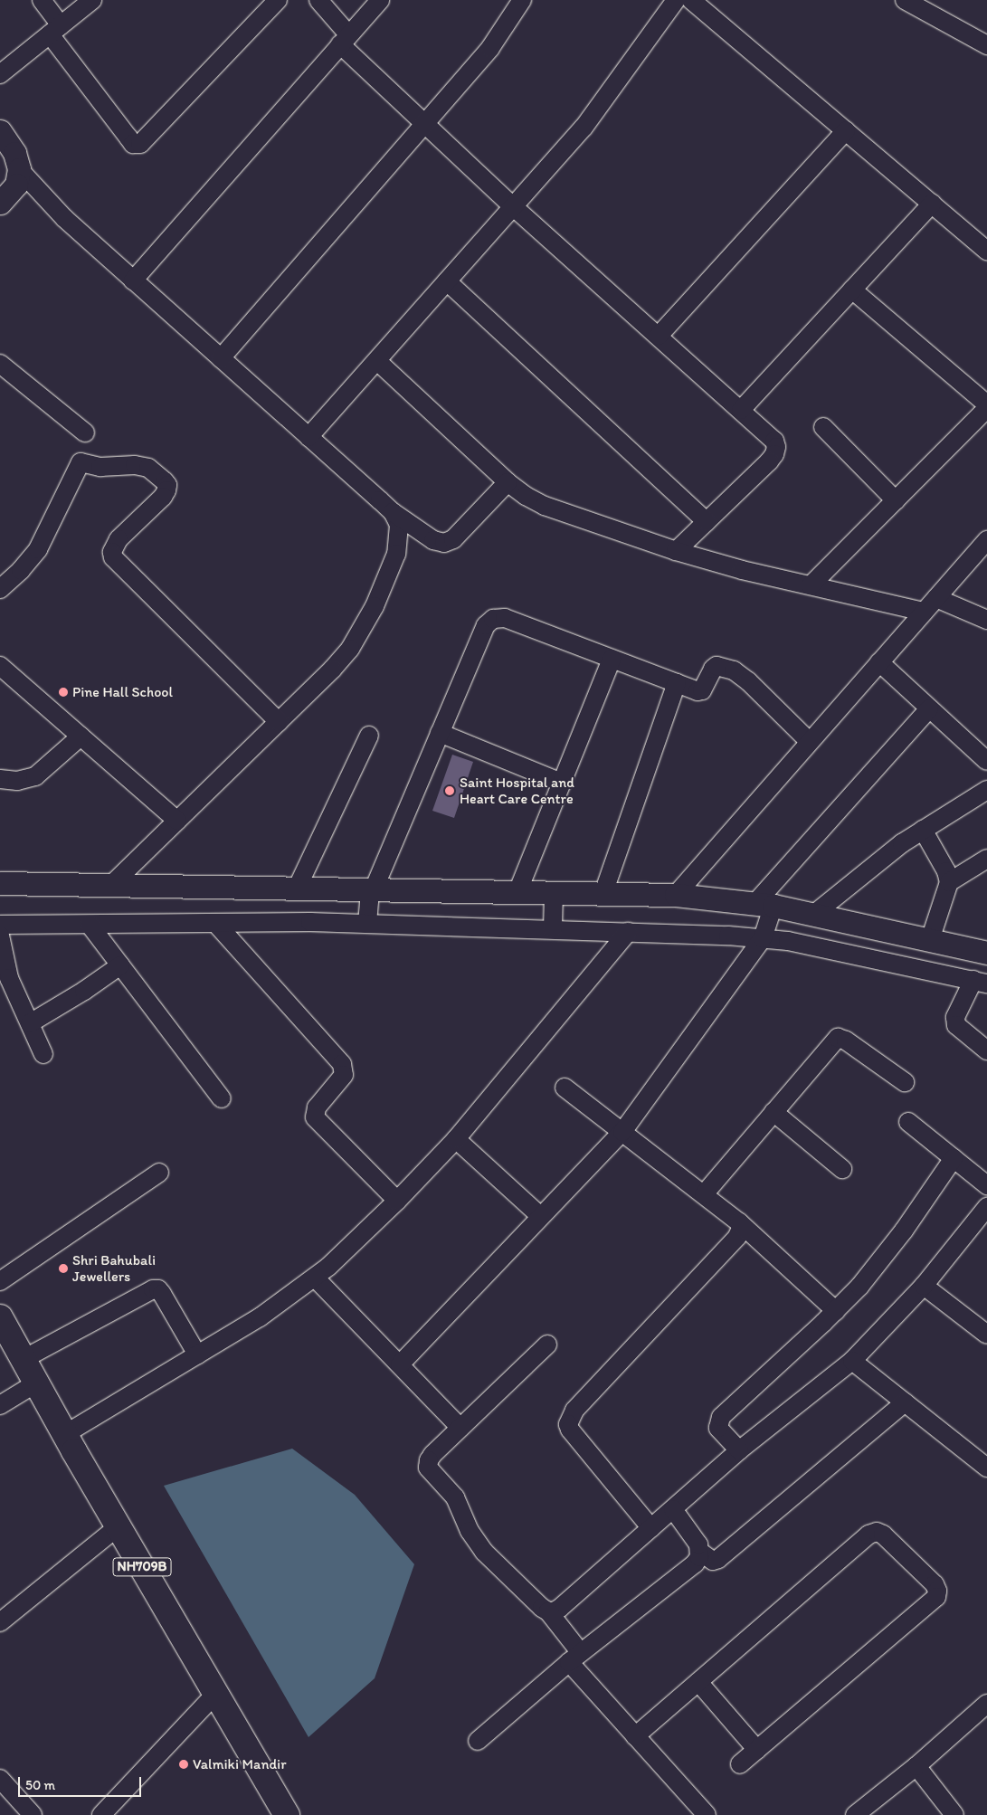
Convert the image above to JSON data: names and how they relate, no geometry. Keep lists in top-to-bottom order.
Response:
{
  "streets": {
    "highway": ["NH709B"]
  },
  "places": [
    "Pine Hall School",
    "Saint Hospital and Heart Care Centre",
    "Shri Bahubali Jewellers",
    "Valmiki Mandir"
  ],
  "scale_bar": "50 m"
}
